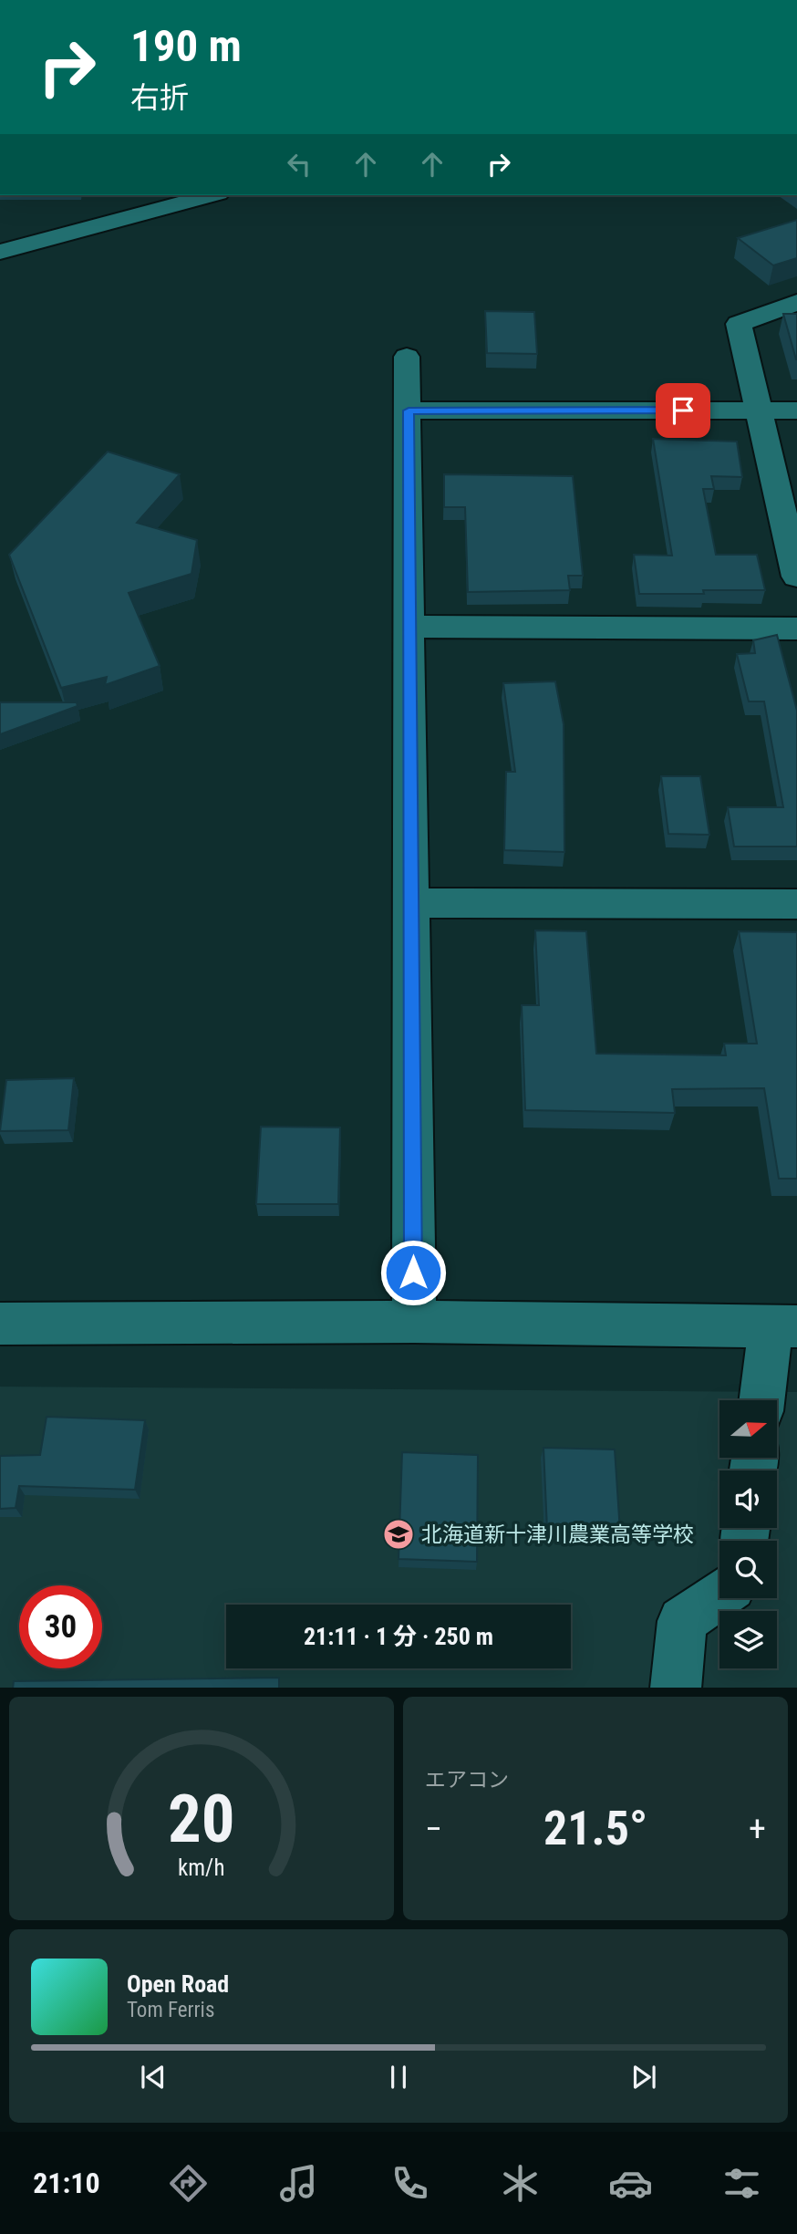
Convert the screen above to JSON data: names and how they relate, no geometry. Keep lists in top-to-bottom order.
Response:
{
  "places": {
    "school or university": ["北海道新十津川農業高等学校"]
  },
  "north": "right",
  "page": {
    "turn": ["190 m", "右折"],
    "limit": "30",
    "trip": "21:11 · 1 分 · 250 m",
    "tile": "エアコン",
    "heat": ["−", "21.5°", "+"],
    "song": ["Open Road", "Tom Ferris"],
    "tabs": "21:10",
    "gauge": ["20", "km/h"]
  }
}
